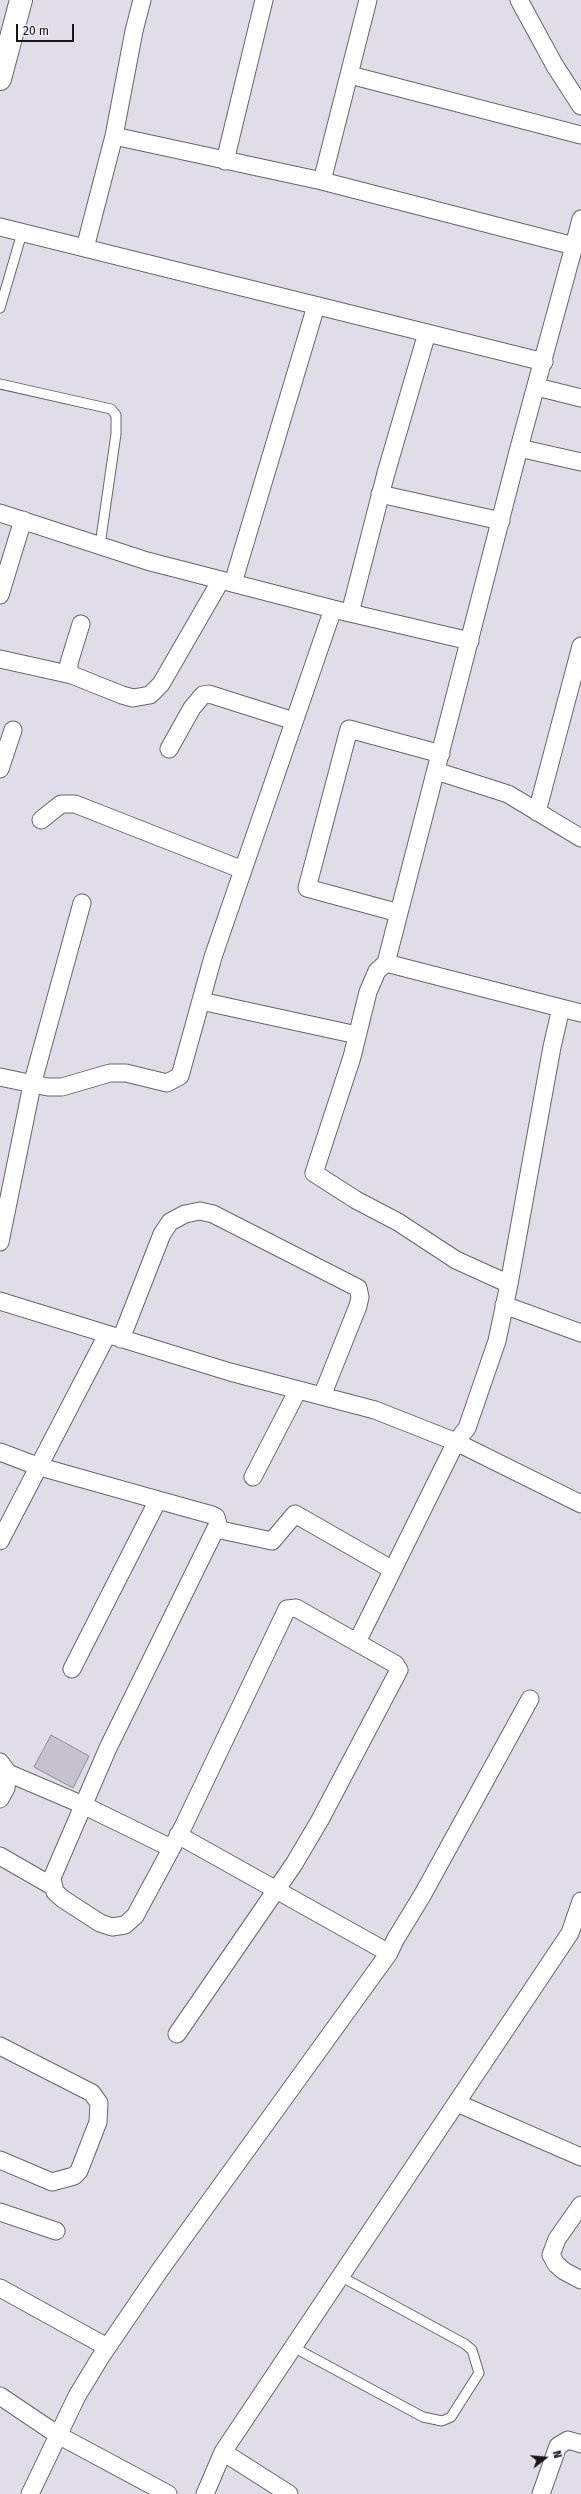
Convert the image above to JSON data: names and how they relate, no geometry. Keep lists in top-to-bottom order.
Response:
{
  "scale_bar": "20 m",
  "north": "right"
}
